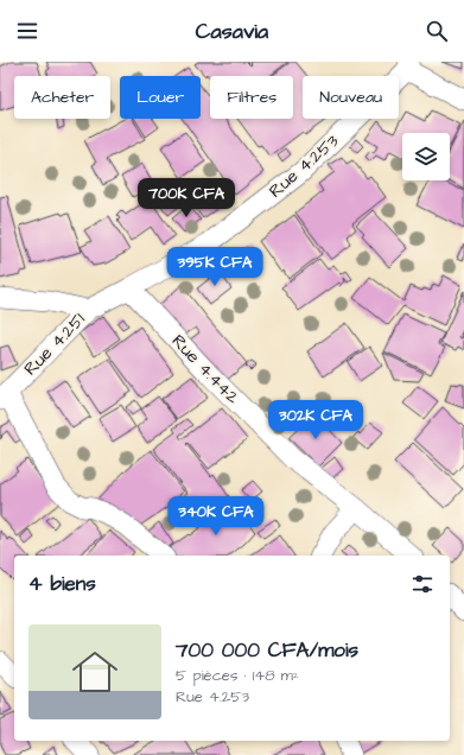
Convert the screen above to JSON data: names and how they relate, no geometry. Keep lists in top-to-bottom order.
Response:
{
  "streets": {
    "street": ["Rue 4.253", "Rue 4.251", "Rue 4.442"]
  },
  "crossings": [
    ["Rue 4.253", "Rue 4.251"],
    ["Rue 4.253", "Rue 4.442"]
  ],
  "page": {
    "header": "Casavia",
    "chip": [
      "Acheter",
      "Louer",
      "Filtres",
      "Nouveau"
    ],
    "price": [
      "700K CFA",
      "395K CFA",
      "302K CFA",
      "340K CFA"
    ],
    "heading": "4 biens",
    "list": [
      {
        "name": "700 000 CFA/mois",
        "note": "5 pièces · 148 m² · Rue 4.253"
      }
    ]
  }
}
